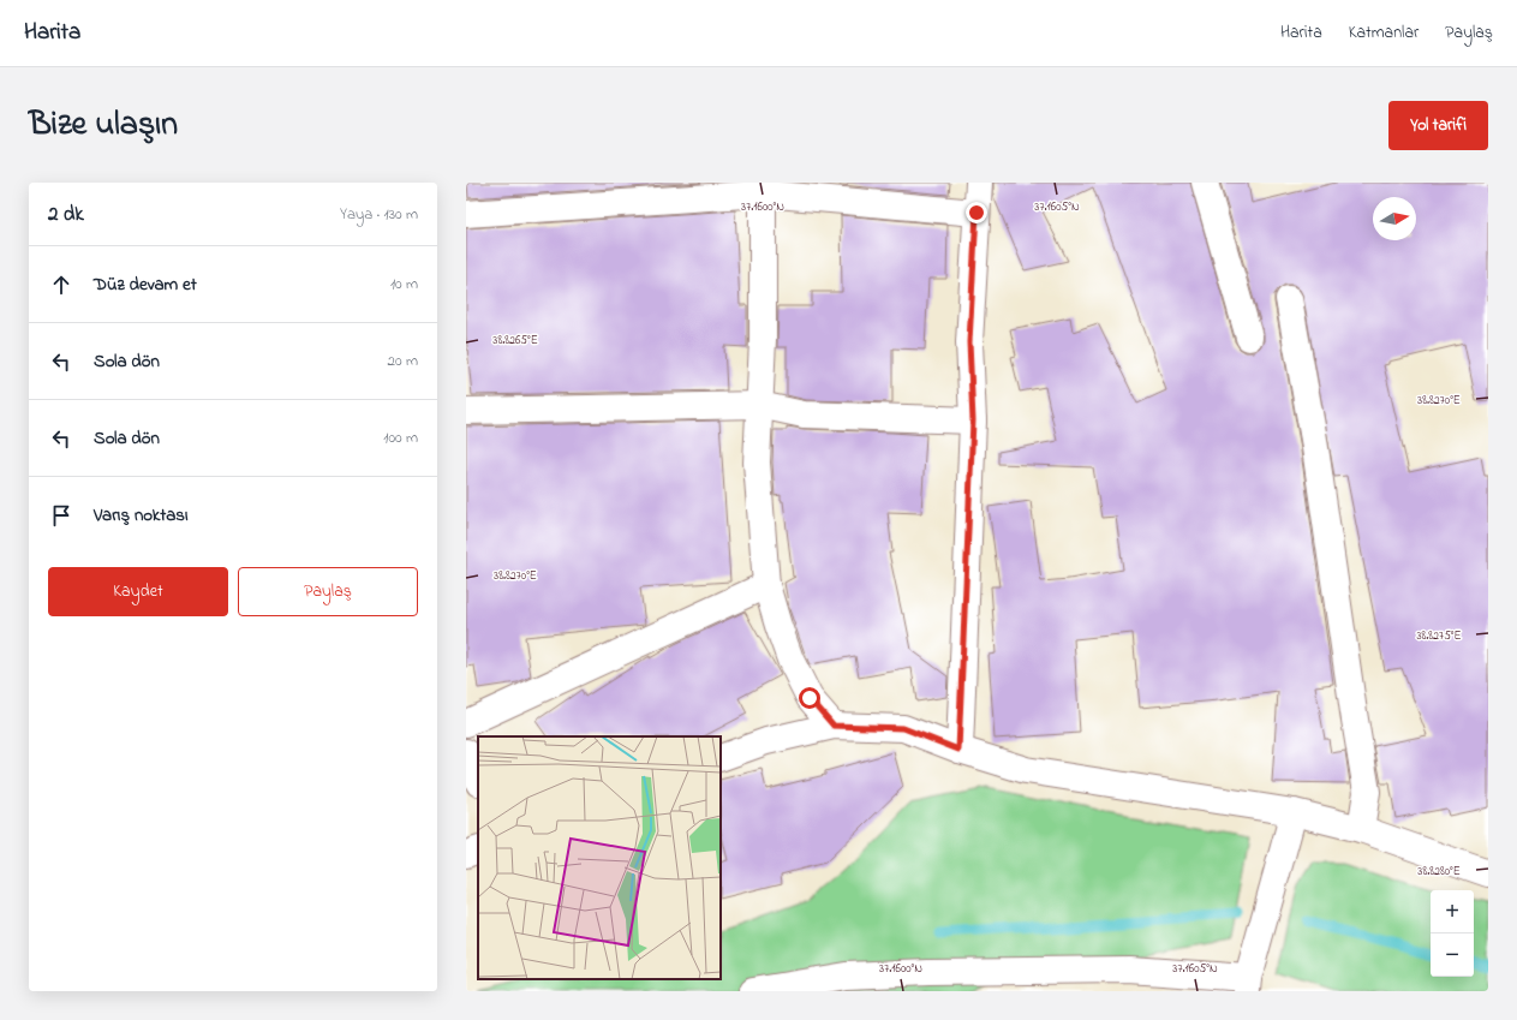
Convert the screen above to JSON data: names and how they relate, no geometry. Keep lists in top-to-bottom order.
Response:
{
  "north": "right",
  "page": {
    "header": "Harita",
    "nav": ["Harita", "Katmanlar", "Paylaş"],
    "title": "Bize ulaşın",
    "buttons": [
      "Yol tarifi",
      ["Kaydet", "Paylaş"]
    ],
    "heading": ["2 dk", "Yaya · 130 m"],
    "list": [
      ["Düz devam et", "10 m"],
      ["Sola dön", "20 m"],
      ["Sola dön", "100 m"],
      "Varış noktası"
    ],
    "map_buttons": ["+", "−"]
  },
  "coordinates": [
    "37.1600°N",
    "37.1605°N",
    "38.8265°E",
    "38.8270°E",
    "38.8275°E",
    "38.8280°E"
  ]
}
